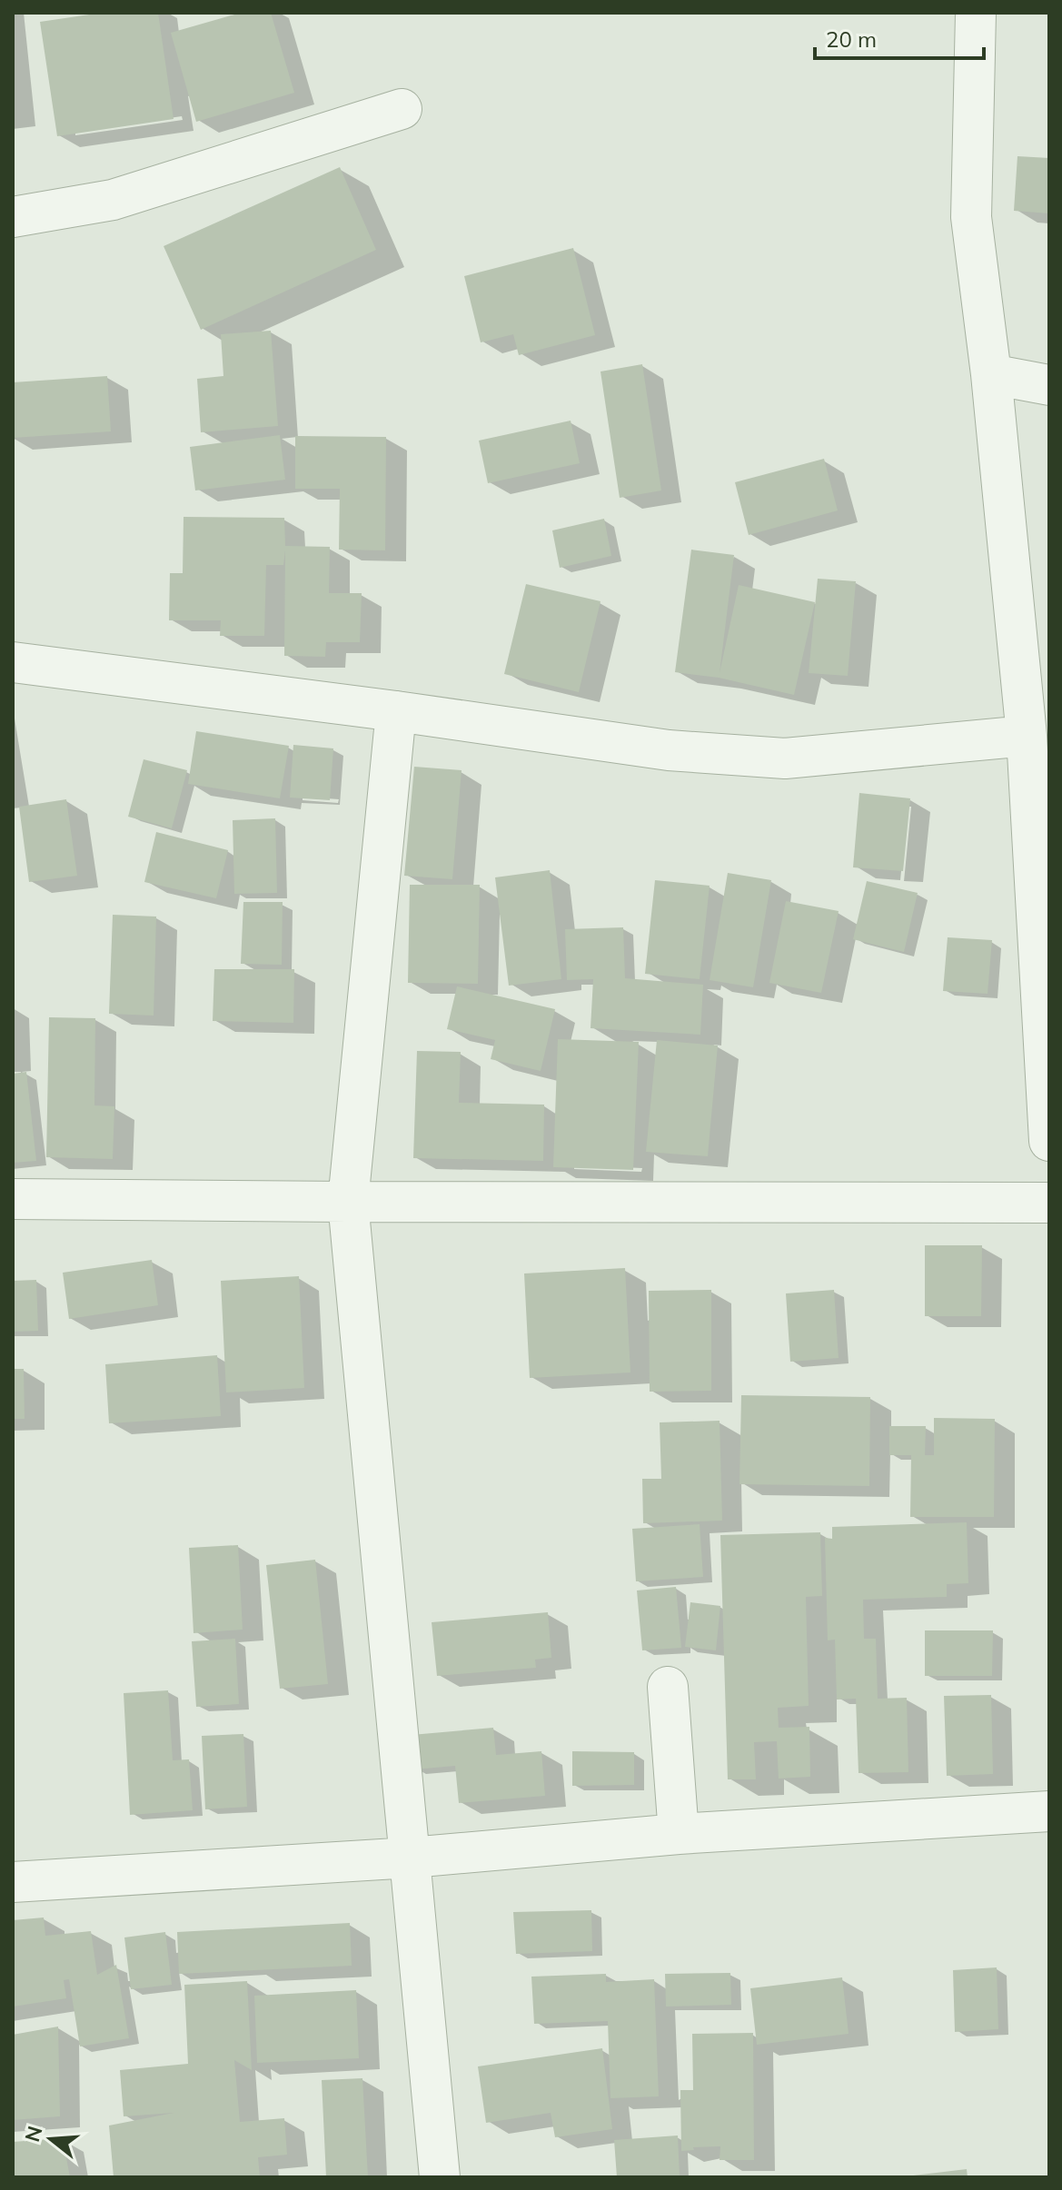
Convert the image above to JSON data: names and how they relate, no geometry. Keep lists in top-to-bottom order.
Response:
{
  "scale_bar": "20 m",
  "north": "left"
}
